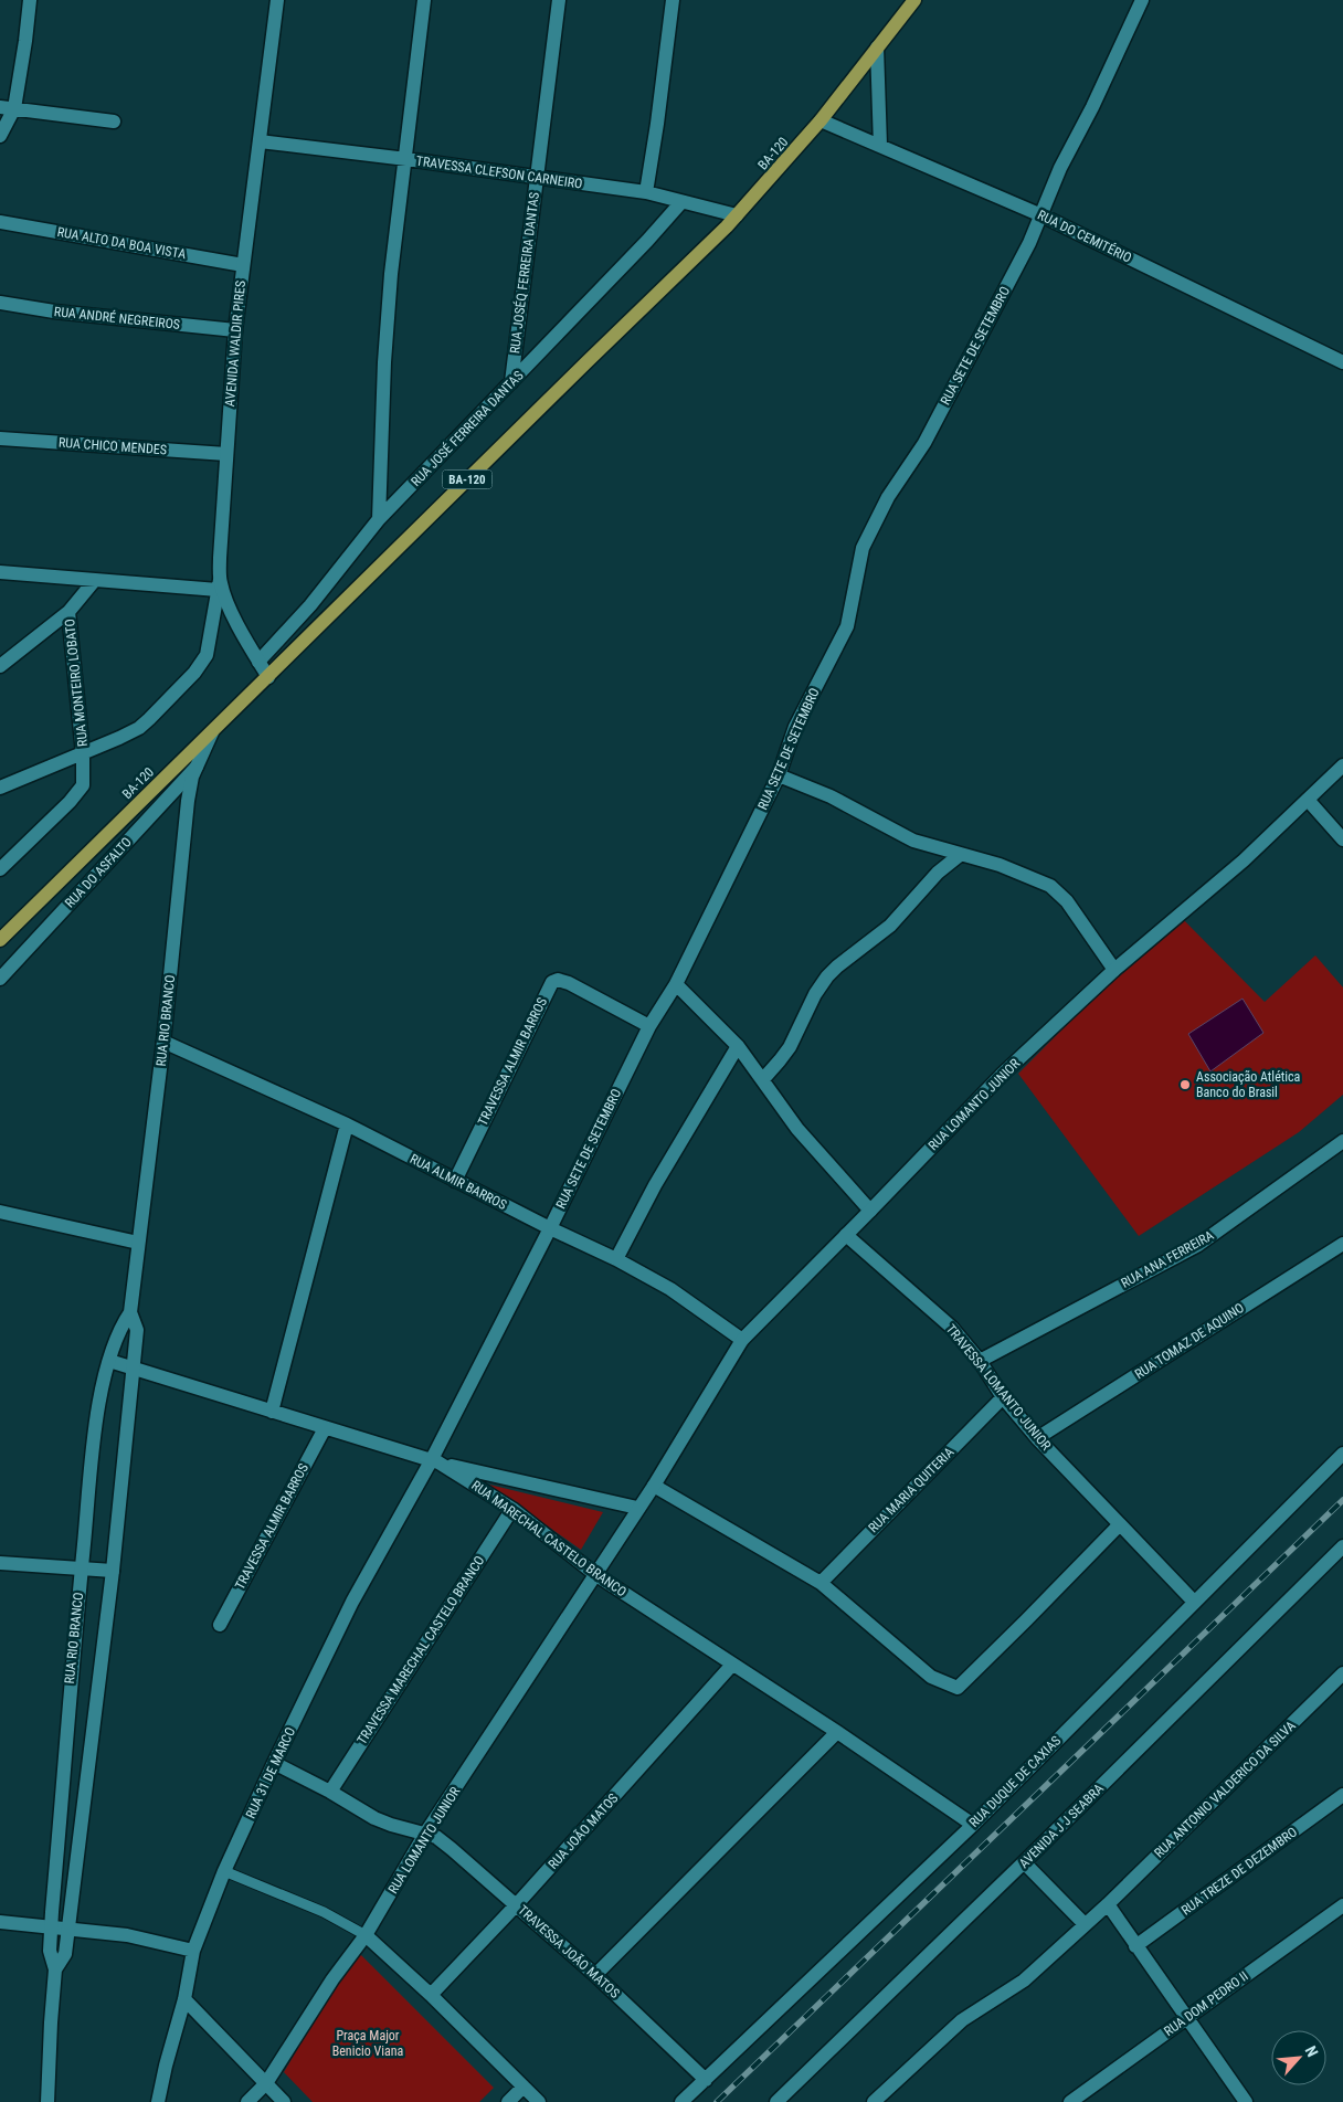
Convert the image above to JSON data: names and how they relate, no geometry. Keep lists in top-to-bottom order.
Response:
{
  "streets": {
    "main road": ["BA-120"],
    "street": [
      "TRAVESSA CLEFSON CARNEIRO",
      "RUA DO CEMITÉRIO",
      "RUA ALTO DA BOA VISTA",
      "RUA JOSÉQ FERREIRA DANTAS",
      "RUA ANDRÉ NEGREIROS",
      "AVENIDA WALDIR PIRES",
      "RUA SETE DE SETEMBRO",
      "RUA JOSÉ FERREIRA DANTAS",
      "RUA CHICO MENDES",
      "RUA MONTEIRO LOBATO",
      "RUA DO ASFALTO",
      "RUA RIO BRANCO",
      "TRAVESSA ALMIR BARROS",
      "RUA LOMANTO JUNIOR",
      "RUA ALMIR BARROS",
      "RUA ANA FERREIRA",
      "RUA TOMAZ DE AQUINO",
      "TRAVESSA LOMANTO JUNIOR",
      "RUA MARIA QUITERIA",
      "RUA MARECHAL CASTELO BRANCO",
      "TRAVESSA MARECHAL CASTELO BRANCO",
      "RUA 31 DE MARCO",
      "RUA DUQUE DE CAXIAS",
      "RUA ANTONIO VALDERICO DA SILVA",
      "AVENIDA J J SEABRA",
      "RUA JOÃO MATOS",
      "RUA TREZE DE DEZEMBRO",
      "TRAVESSA JOÃO MATOS",
      "RUA DOM PEDRO II"
    ]
  },
  "crossings": [
    ["BA-120", "TRAVESSA CLEFSON CARNEIRO"],
    ["BA-120", "RUA DO CEMITÉRIO"],
    ["BA-120", "AVENIDA WALDIR PIRES"],
    ["BA-120", "RUA RIO BRANCO"],
    ["TRAVESSA CLEFSON CARNEIRO", "RUA JOSÉQ FERREIRA DANTAS"],
    ["TRAVESSA CLEFSON CARNEIRO", "AVENIDA WALDIR PIRES"],
    ["TRAVESSA CLEFSON CARNEIRO", "RUA JOSÉ FERREIRA DANTAS"],
    ["RUA DO CEMITÉRIO", "RUA SETE DE SETEMBRO"],
    ["RUA ALTO DA BOA VISTA", "AVENIDA WALDIR PIRES"],
    ["RUA JOSÉQ FERREIRA DANTAS", "RUA JOSÉ FERREIRA DANTAS"],
    ["RUA ANDRÉ NEGREIROS", "AVENIDA WALDIR PIRES"],
    ["AVENIDA WALDIR PIRES", "RUA JOSÉ FERREIRA DANTAS"],
    ["AVENIDA WALDIR PIRES", "RUA CHICO MENDES"],
    ["AVENIDA WALDIR PIRES", "RUA MONTEIRO LOBATO"],
    ["RUA SETE DE SETEMBRO", "TRAVESSA ALMIR BARROS"],
    ["RUA SETE DE SETEMBRO", "RUA ALMIR BARROS"],
    ["RUA SETE DE SETEMBRO", "RUA MARECHAL CASTELO BRANCO"],
    ["RUA SETE DE SETEMBRO", "RUA 31 DE MARCO"],
    ["RUA DO ASFALTO", "RUA RIO BRANCO"],
    ["RUA RIO BRANCO", "RUA ALMIR BARROS"],
    ["RUA RIO BRANCO", "RUA MARECHAL CASTELO BRANCO"],
    ["TRAVESSA ALMIR BARROS", "RUA ALMIR BARROS"],
    ["TRAVESSA ALMIR BARROS", "RUA MARECHAL CASTELO BRANCO"],
    ["RUA LOMANTO JUNIOR", "RUA ALMIR BARROS"],
    ["RUA LOMANTO JUNIOR", "TRAVESSA LOMANTO JUNIOR"],
    ["RUA LOMANTO JUNIOR", "RUA MARECHAL CASTELO BRANCO"],
    ["RUA LOMANTO JUNIOR", "TRAVESSA JOÃO MATOS"],
    ["RUA ANA FERREIRA", "TRAVESSA LOMANTO JUNIOR"],
    ["RUA TOMAZ DE AQUINO", "TRAVESSA LOMANTO JUNIOR"],
    ["TRAVESSA LOMANTO JUNIOR", "RUA MARIA QUITERIA"],
    ["TRAVESSA LOMANTO JUNIOR", "RUA DUQUE DE CAXIAS"],
    ["RUA MARECHAL CASTELO BRANCO", "TRAVESSA MARECHAL CASTELO BRANCO"],
    ["RUA MARECHAL CASTELO BRANCO", "RUA 31 DE MARCO"],
    ["RUA MARECHAL CASTELO BRANCO", "RUA DUQUE DE CAXIAS"],
    ["RUA MARECHAL CASTELO BRANCO", "RUA JOÃO MATOS"],
    ["TRAVESSA MARECHAL CASTELO BRANCO", "TRAVESSA JOÃO MATOS"],
    ["RUA 31 DE MARCO", "TRAVESSA JOÃO MATOS"],
    ["RUA DUQUE DE CAXIAS", "TRAVESSA JOÃO MATOS"],
    ["RUA JOÃO MATOS", "TRAVESSA JOÃO MATOS"]
  ],
  "parks": ["Praça Major Benicio Viana"],
  "places": ["Associação Atlética Banco do Brasil"],
  "north": "top right"
}
